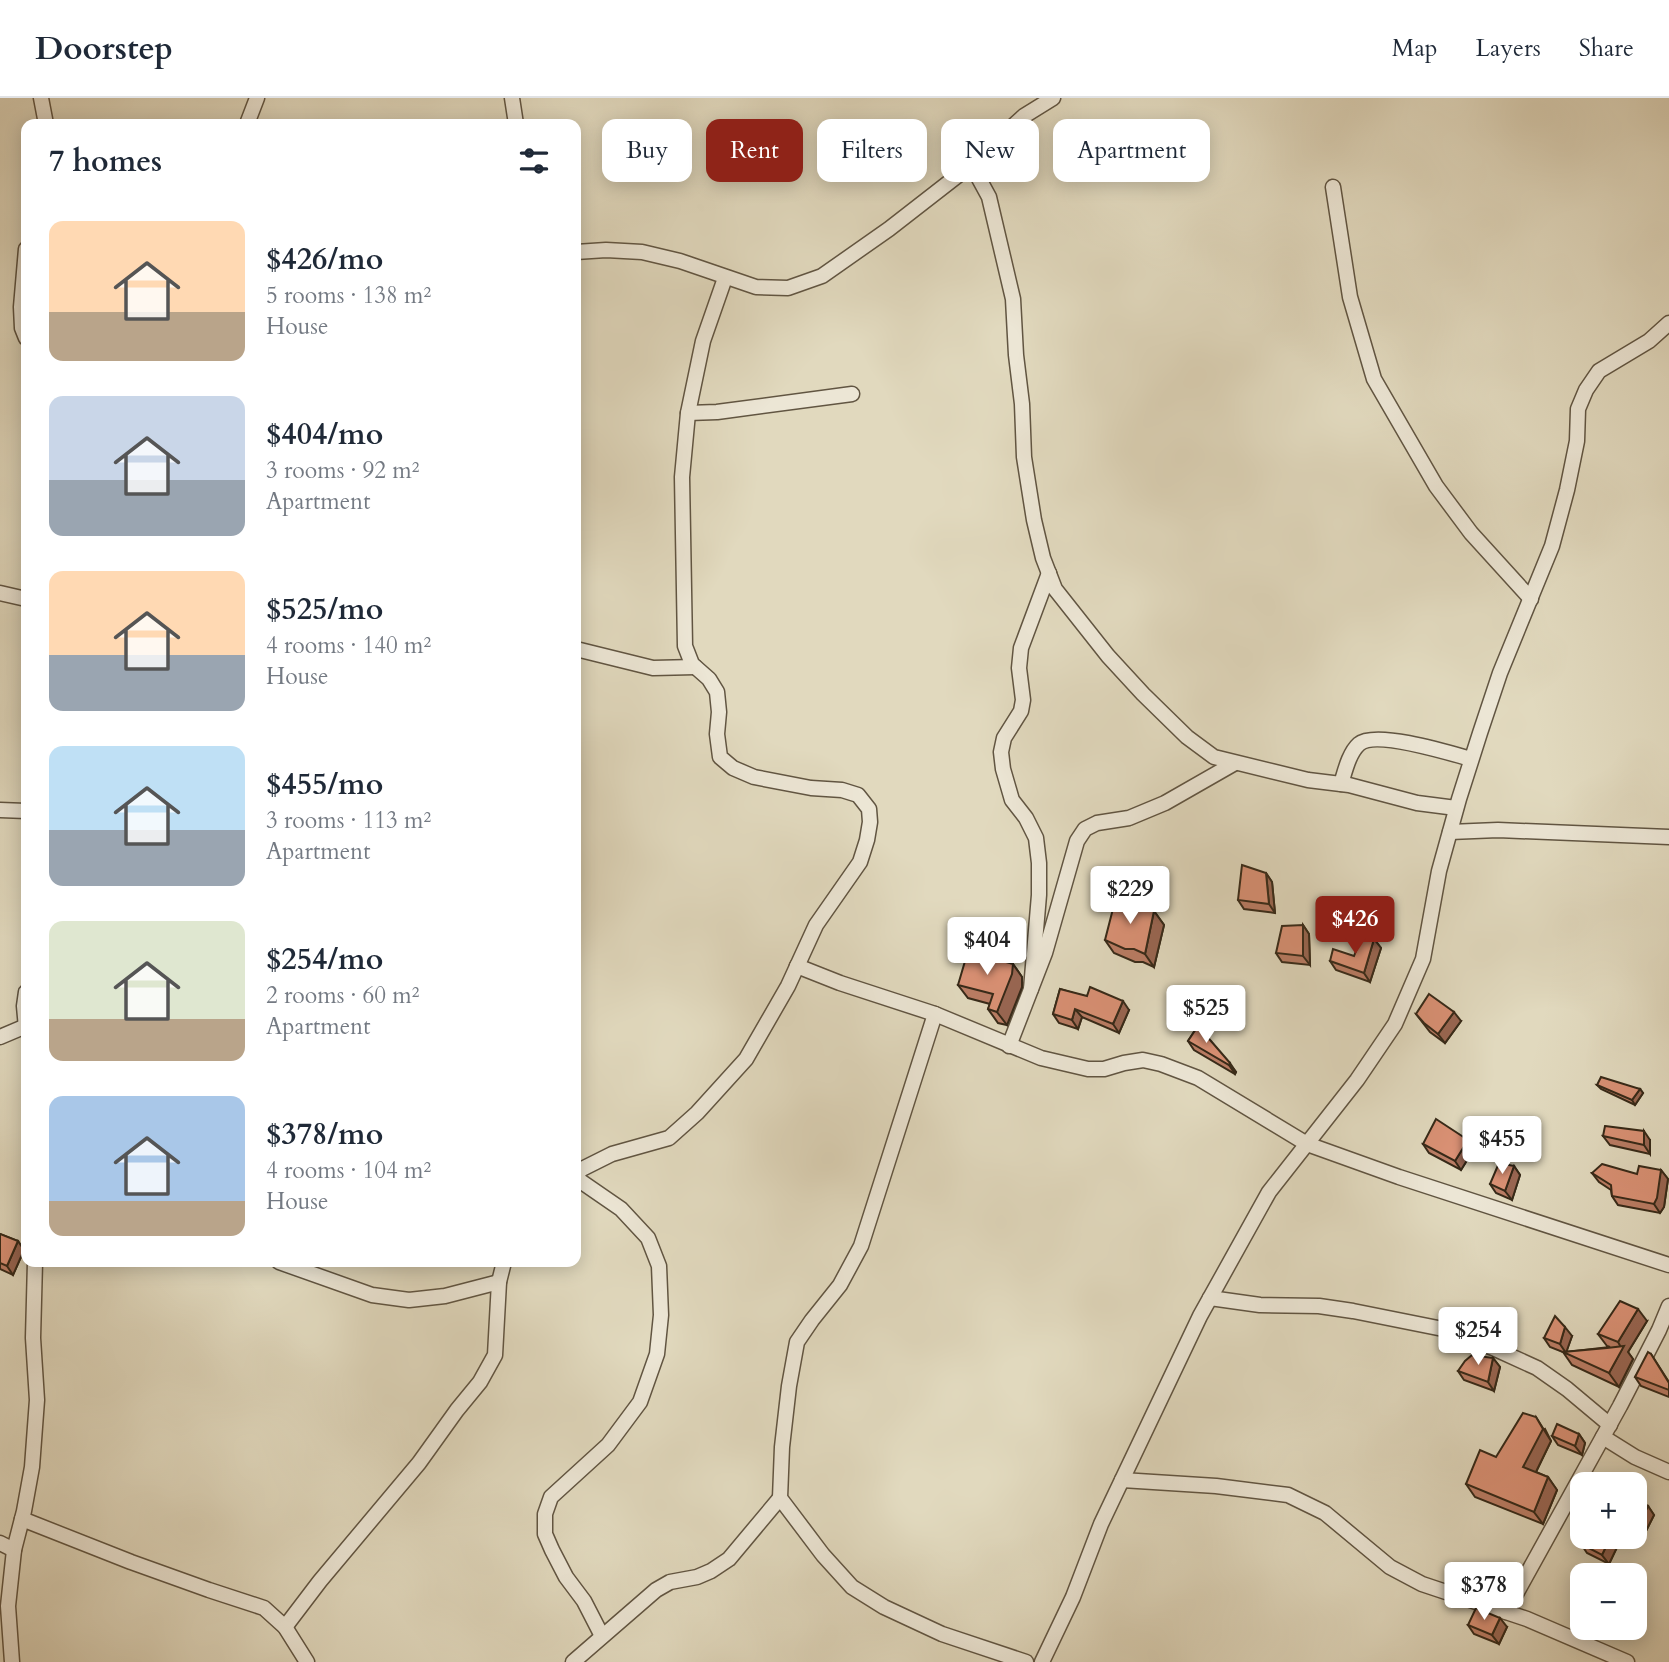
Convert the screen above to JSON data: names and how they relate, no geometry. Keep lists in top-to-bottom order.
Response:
{
  "page": {
    "header": "Doorstep",
    "nav": ["Map", "Layers", "Share"],
    "chip": [
      "Buy",
      "Rent",
      "Filters",
      "New",
      "Apartment"
    ],
    "heading": "7 homes",
    "list": [
      {
        "name": "$426/mo",
        "note": "5 rooms · 138 m² · House"
      },
      {
        "name": "$404/mo",
        "note": "3 rooms · 92 m² · Apartment"
      },
      {
        "name": "$525/mo",
        "note": "4 rooms · 140 m² · House"
      },
      {
        "name": "$455/mo",
        "note": "3 rooms · 113 m² · Apartment"
      },
      {
        "name": "$254/mo",
        "note": "2 rooms · 60 m² · Apartment"
      },
      {
        "name": "$378/mo",
        "note": "4 rooms · 104 m² · House"
      }
    ],
    "price": [
      "$229",
      "$426",
      "$404",
      "$525",
      "$455",
      "$254",
      "$378"
    ],
    "map_buttons": ["+", "−"]
  }
}
